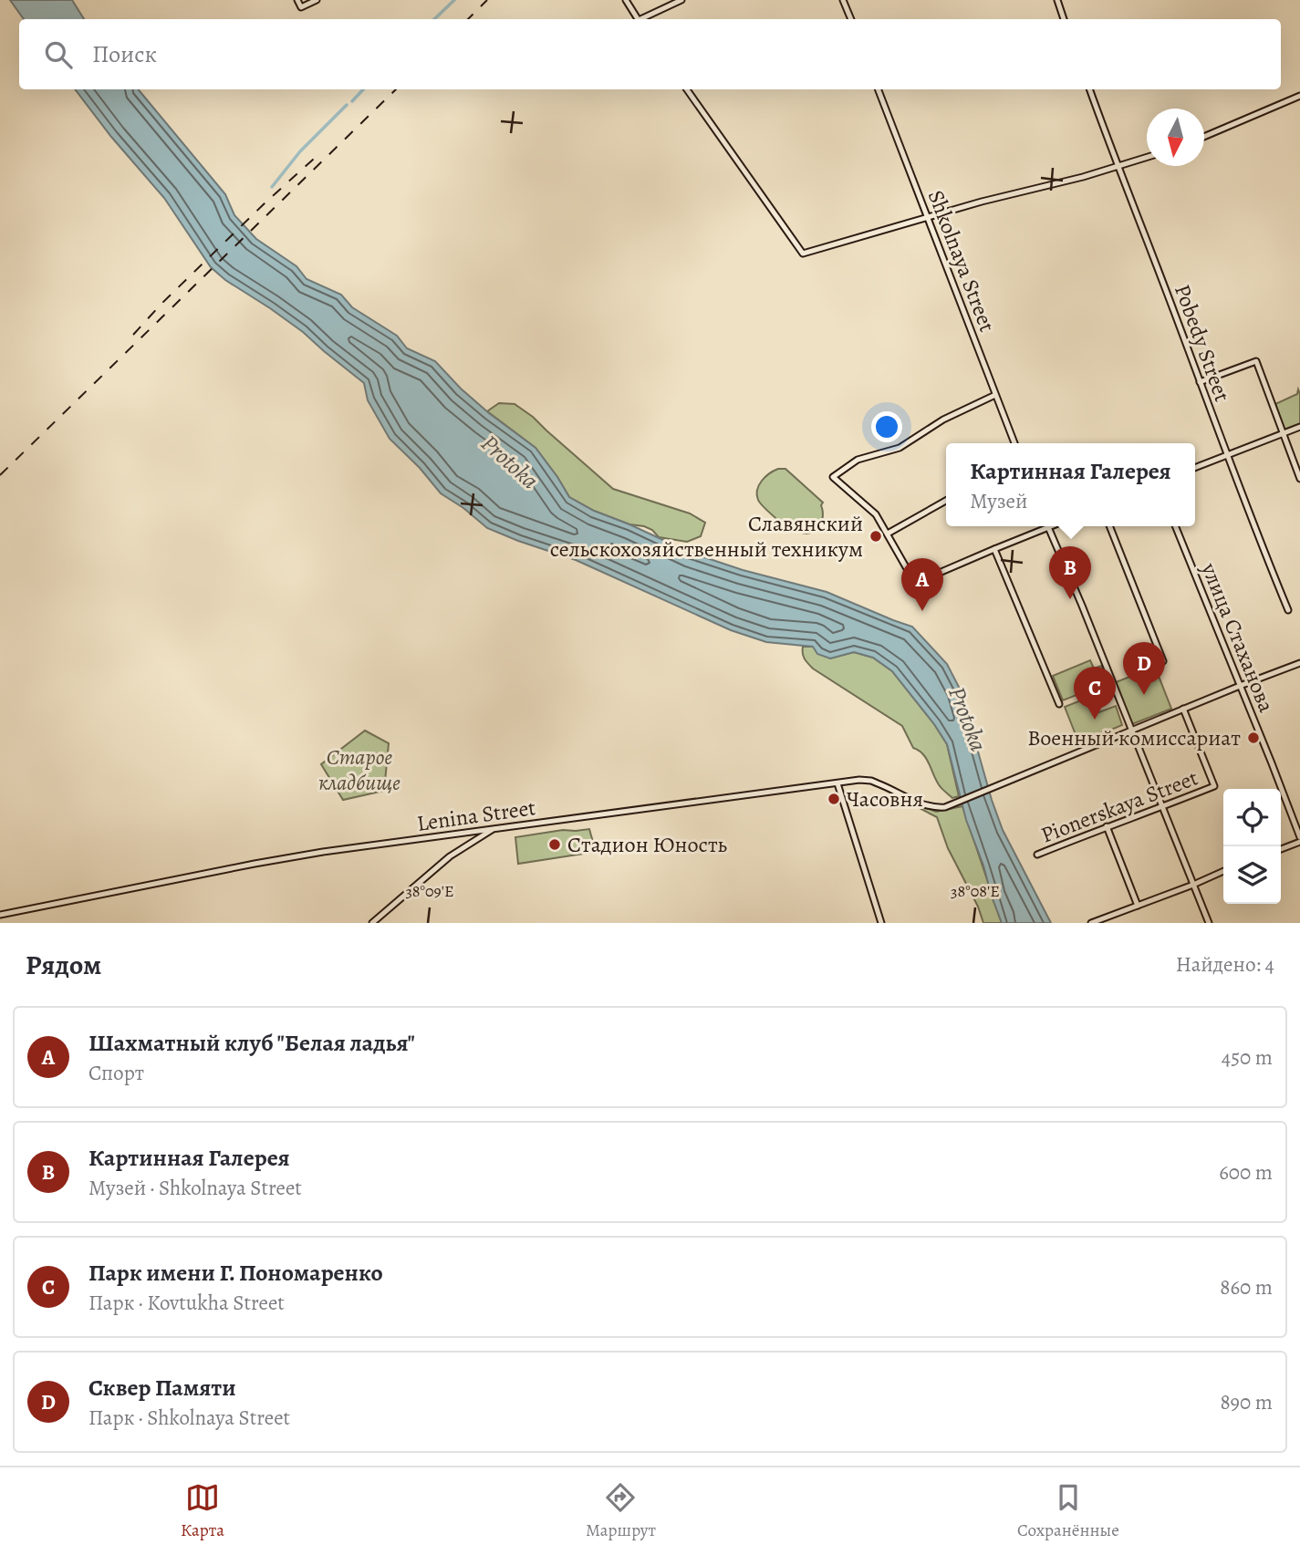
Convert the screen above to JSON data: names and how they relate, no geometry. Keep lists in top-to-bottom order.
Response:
{
  "streets": {
    "street": [
      "Shkolnaya Street",
      "Pobedy Street",
      "улица Стаханова",
      "Pionerskaya Street",
      "Lenina Street"
    ]
  },
  "crossings": [
    ["улица Стаханова", "Lenina Street"],
    ["Pionerskaya Street", "Lenina Street"]
  ],
  "water": ["Protoka"],
  "parks": ["Старое кладбище"],
  "places": [
    "Славянский сельскохозяйственный техникум",
    "Военный комиссариат",
    "Часовня",
    "Стадион Юность"
  ],
  "north": "bottom",
  "page": {
    "search": "Поиск",
    "popup": ["Картинная Галерея", "Музей"],
    "pins": [
      "B",
      "A",
      "D",
      "C"
    ],
    "heading": ["Рядом", "Найдено: 4"],
    "list": [
      {
        "mark": "A",
        "name": "Шахматный клуб \"Белая ладья\"",
        "note": "Спорт",
        "value": "450 m"
      },
      {
        "mark": "B",
        "name": "Картинная Галерея",
        "note": "Музей · Shkolnaya Street",
        "value": "600 m"
      },
      {
        "mark": "C",
        "name": "Парк имени Г. Пономаренко",
        "note": "Парк · Kovtukha Street",
        "value": "860 m"
      },
      {
        "mark": "D",
        "name": "Сквер Памяти",
        "note": "Парк · Shkolnaya Street",
        "value": "890 m"
      }
    ],
    "nav": ["Карта", "Маршрут", "Сохранённые"]
  },
  "coordinates": ["38°09'E", "38°08'E"]
}
